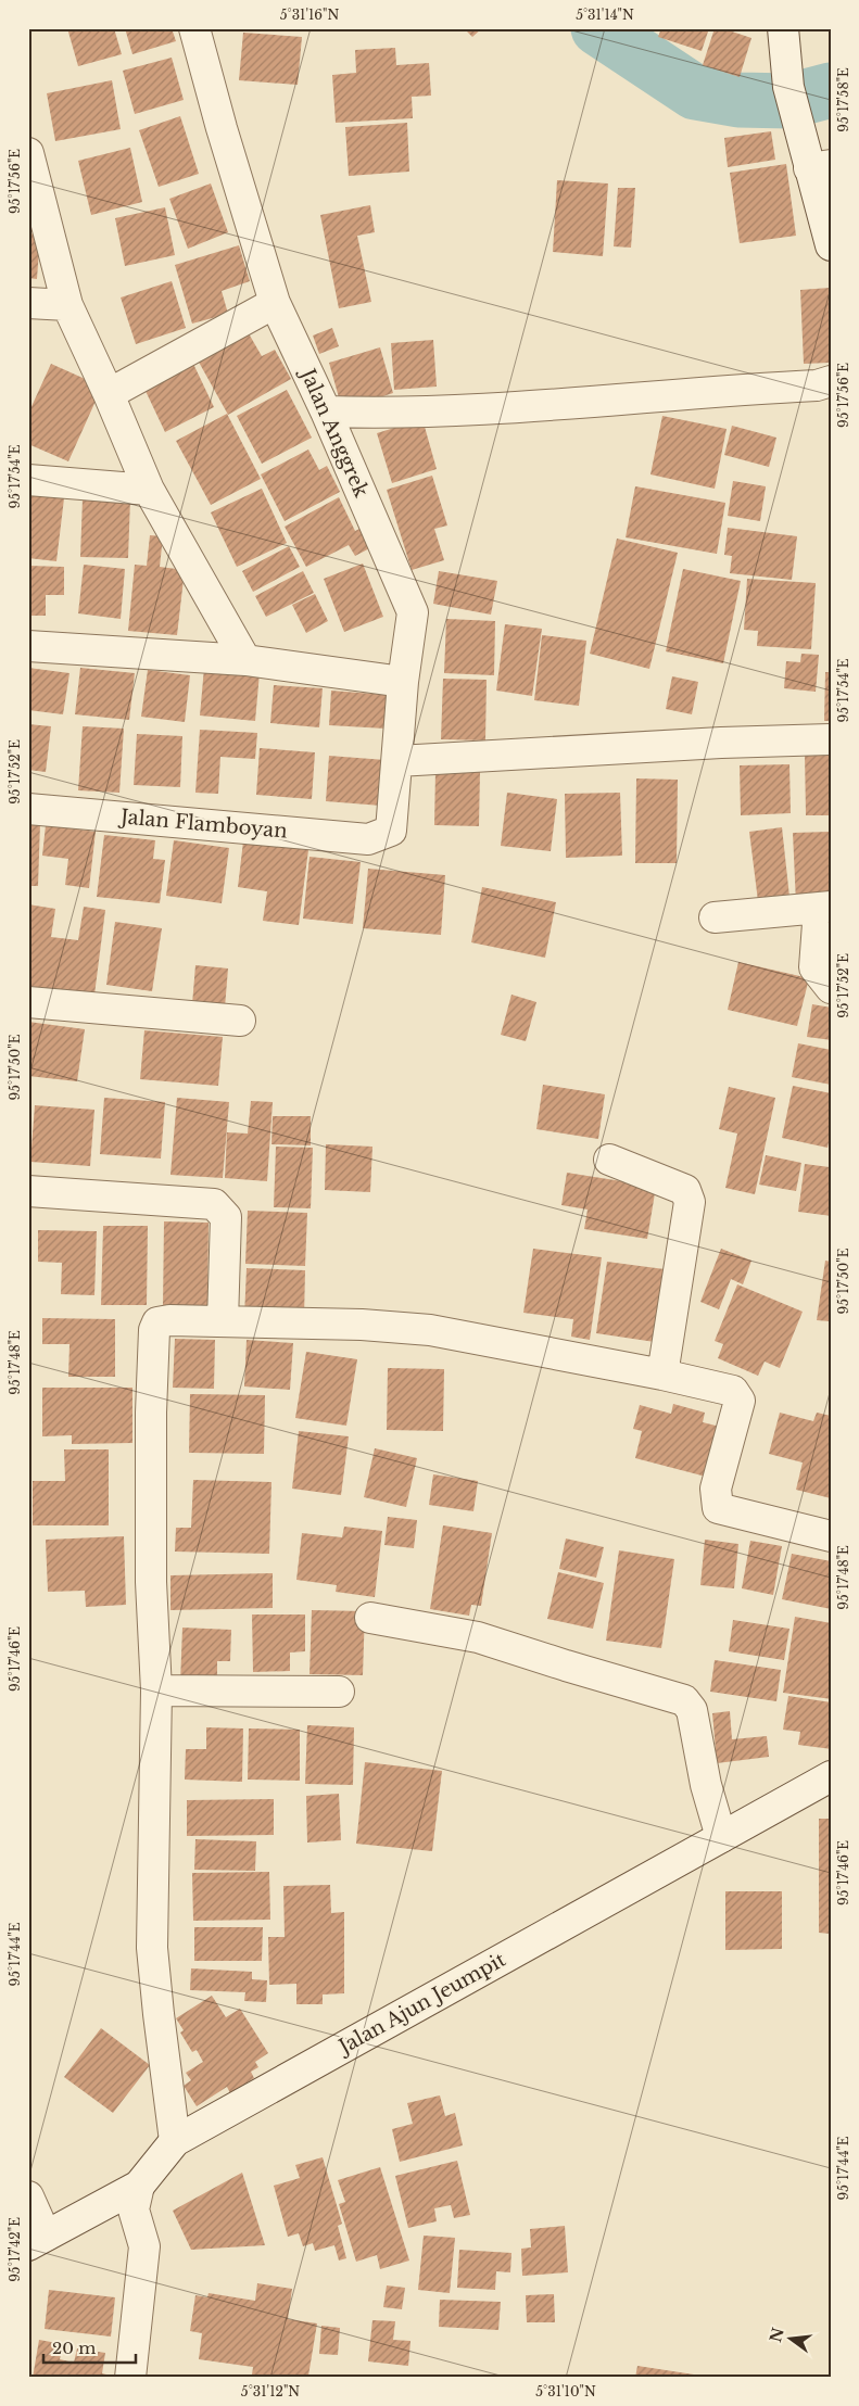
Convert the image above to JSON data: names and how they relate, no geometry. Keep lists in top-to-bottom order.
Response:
{
  "streets": {
    "street": ["Jalan Anggrek", "Jalan Flamboyan", "Jalan Ajun Jeumpit"]
  },
  "crossings": [
    ["Jalan Anggrek", "Jalan Flamboyan"]
  ],
  "scale_bar": "20 m",
  "north": "left",
  "coordinates": [
    "5°31'16\"N",
    "5°31'14\"N",
    "95°17'58\"E",
    "95°17'56\"E",
    "95°17'54\"E",
    "95°17'52\"E",
    "95°17'50\"E",
    "95°17'48\"E",
    "95°17'46\"E",
    "95°17'44\"E",
    "95°17'42\"E",
    "5°31'12\"N",
    "5°31'10\"N"
  ]
}
